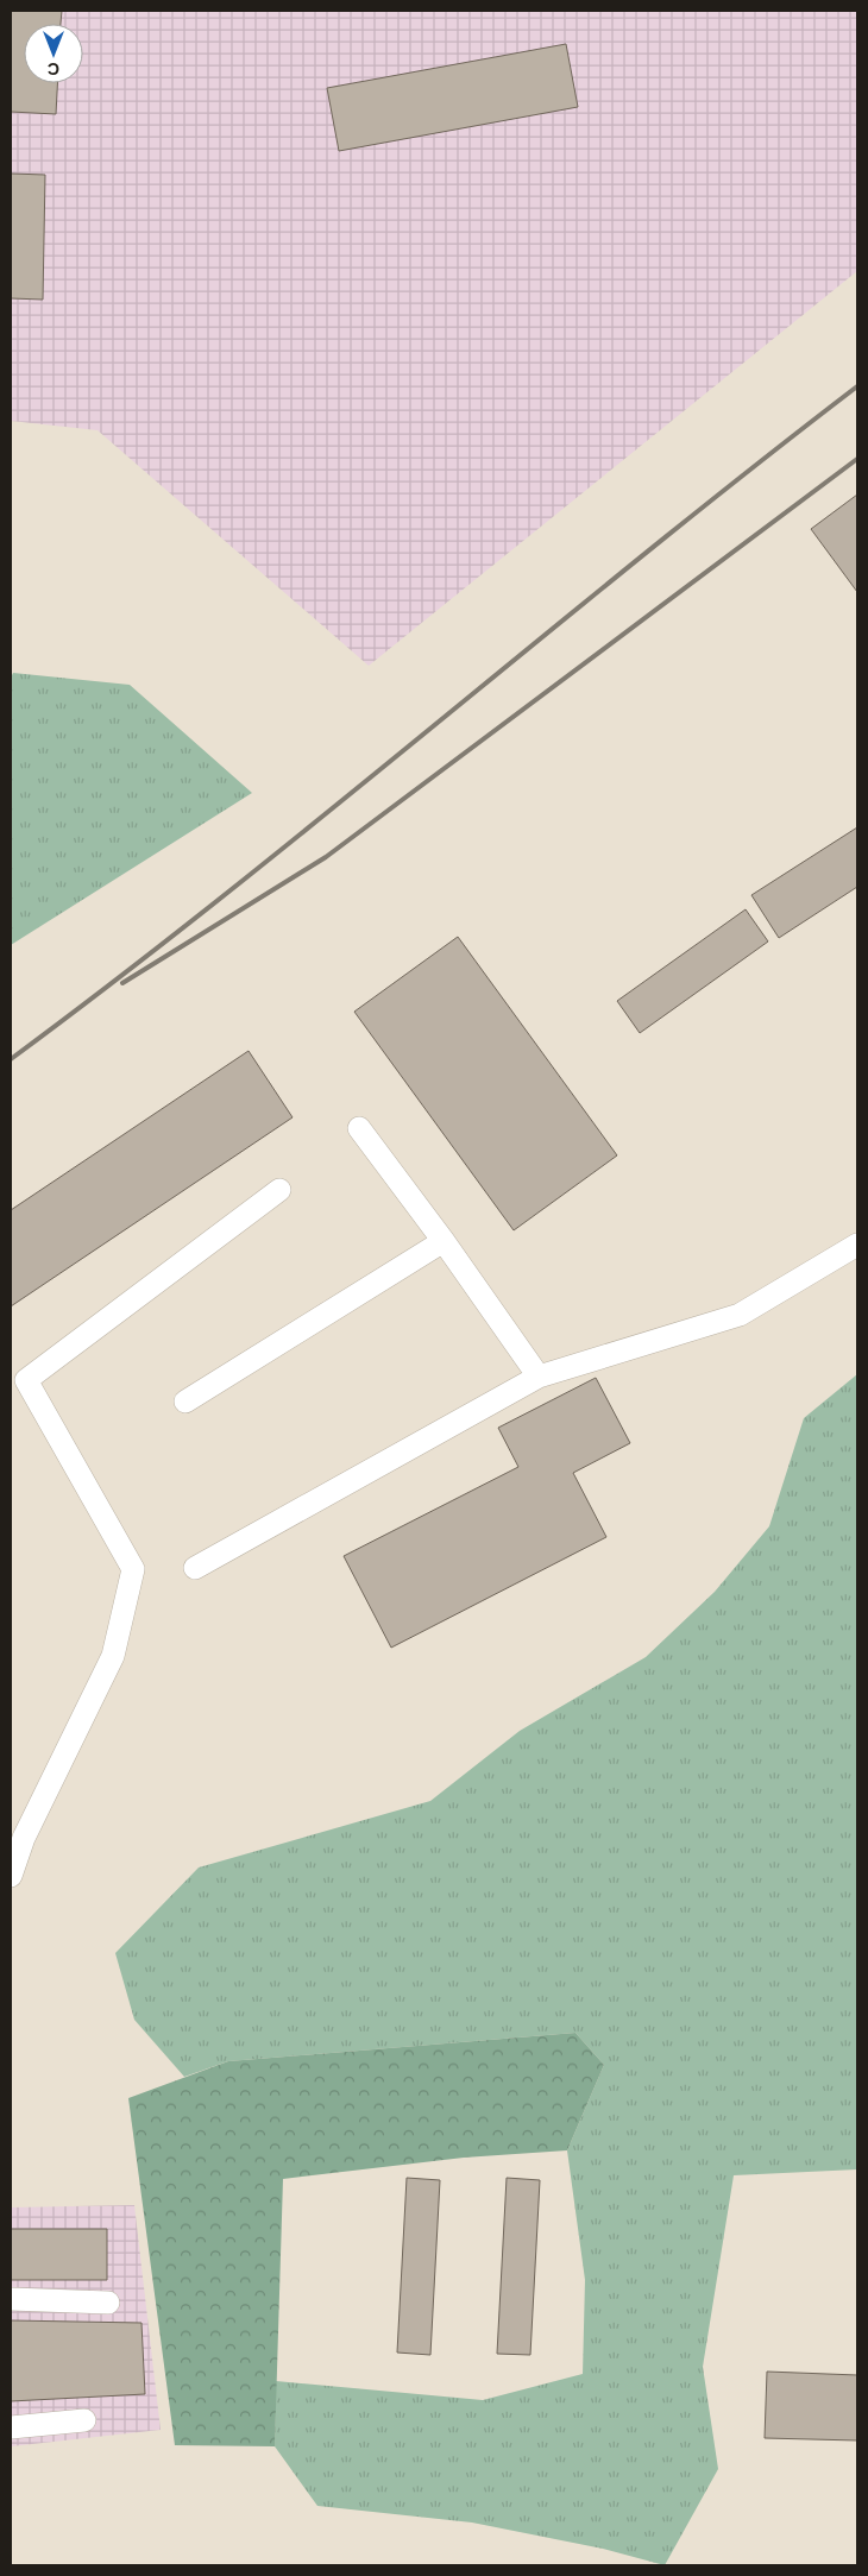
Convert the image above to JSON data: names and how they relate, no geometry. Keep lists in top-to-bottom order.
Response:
{
  "north": "bottom"
}
